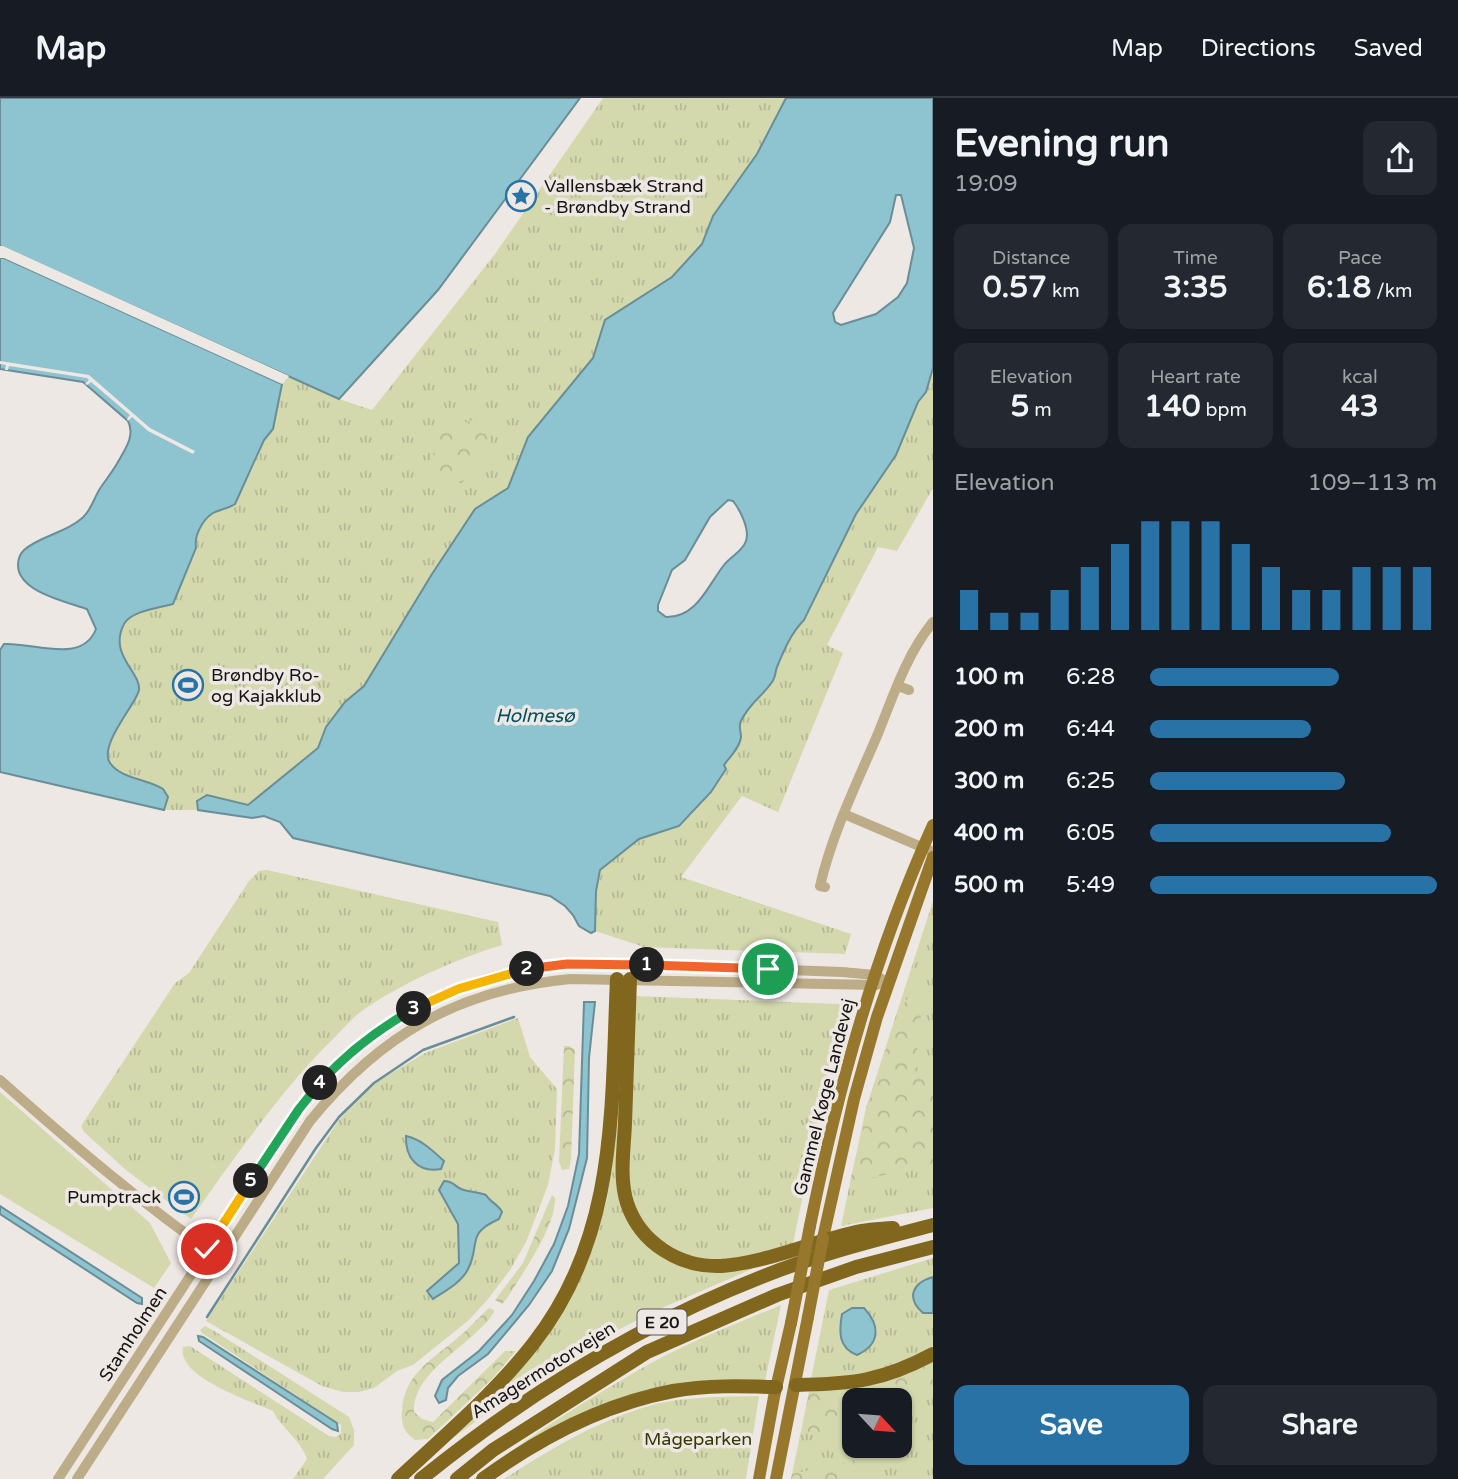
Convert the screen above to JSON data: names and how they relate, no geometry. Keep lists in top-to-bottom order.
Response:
{
  "streets": {
    "highway": ["E 20", "Amagermotorvejen"],
    "main road": ["Gammel Køge Landevej"],
    "street": ["Stamholmen"]
  },
  "crossings": [
    ["Gammel Køge Landevej", "Stamholmen"]
  ],
  "water": ["Holmesø"],
  "parks": ["Mågeparken"],
  "places": {
    "place": ["Vallensbæk Strand - Brøndby Strand"],
    "sports": ["Brøndby Ro- og Kajakklub", "Pumptrack"]
  },
  "north": "bottom right",
  "page": {
    "header": "Map",
    "nav": ["Map", "Directions", "Saved"],
    "heading": ["Evening run", "19:09"],
    "stats": [
      ["Distance", "0.57 km"],
      ["Time", "3:35"],
      ["Pace", "6:18 /km"],
      ["Elevation", "5 m"],
      ["Heart rate", "140 bpm"],
      ["kcal", "43"]
    ],
    "chart": ["Elevation", "109–113 m"],
    "list": [
      {
        "name": "100 m",
        "note": "6:28"
      },
      {
        "name": "200 m",
        "note": "6:44"
      },
      {
        "name": "300 m",
        "note": "6:25"
      },
      {
        "name": "400 m",
        "note": "6:05"
      },
      {
        "name": "500 m",
        "note": "5:49"
      }
    ],
    "pins": [
      "1",
      "2",
      "3",
      "4",
      "5"
    ],
    "buttons": ["Save", "Share"]
  }
}
